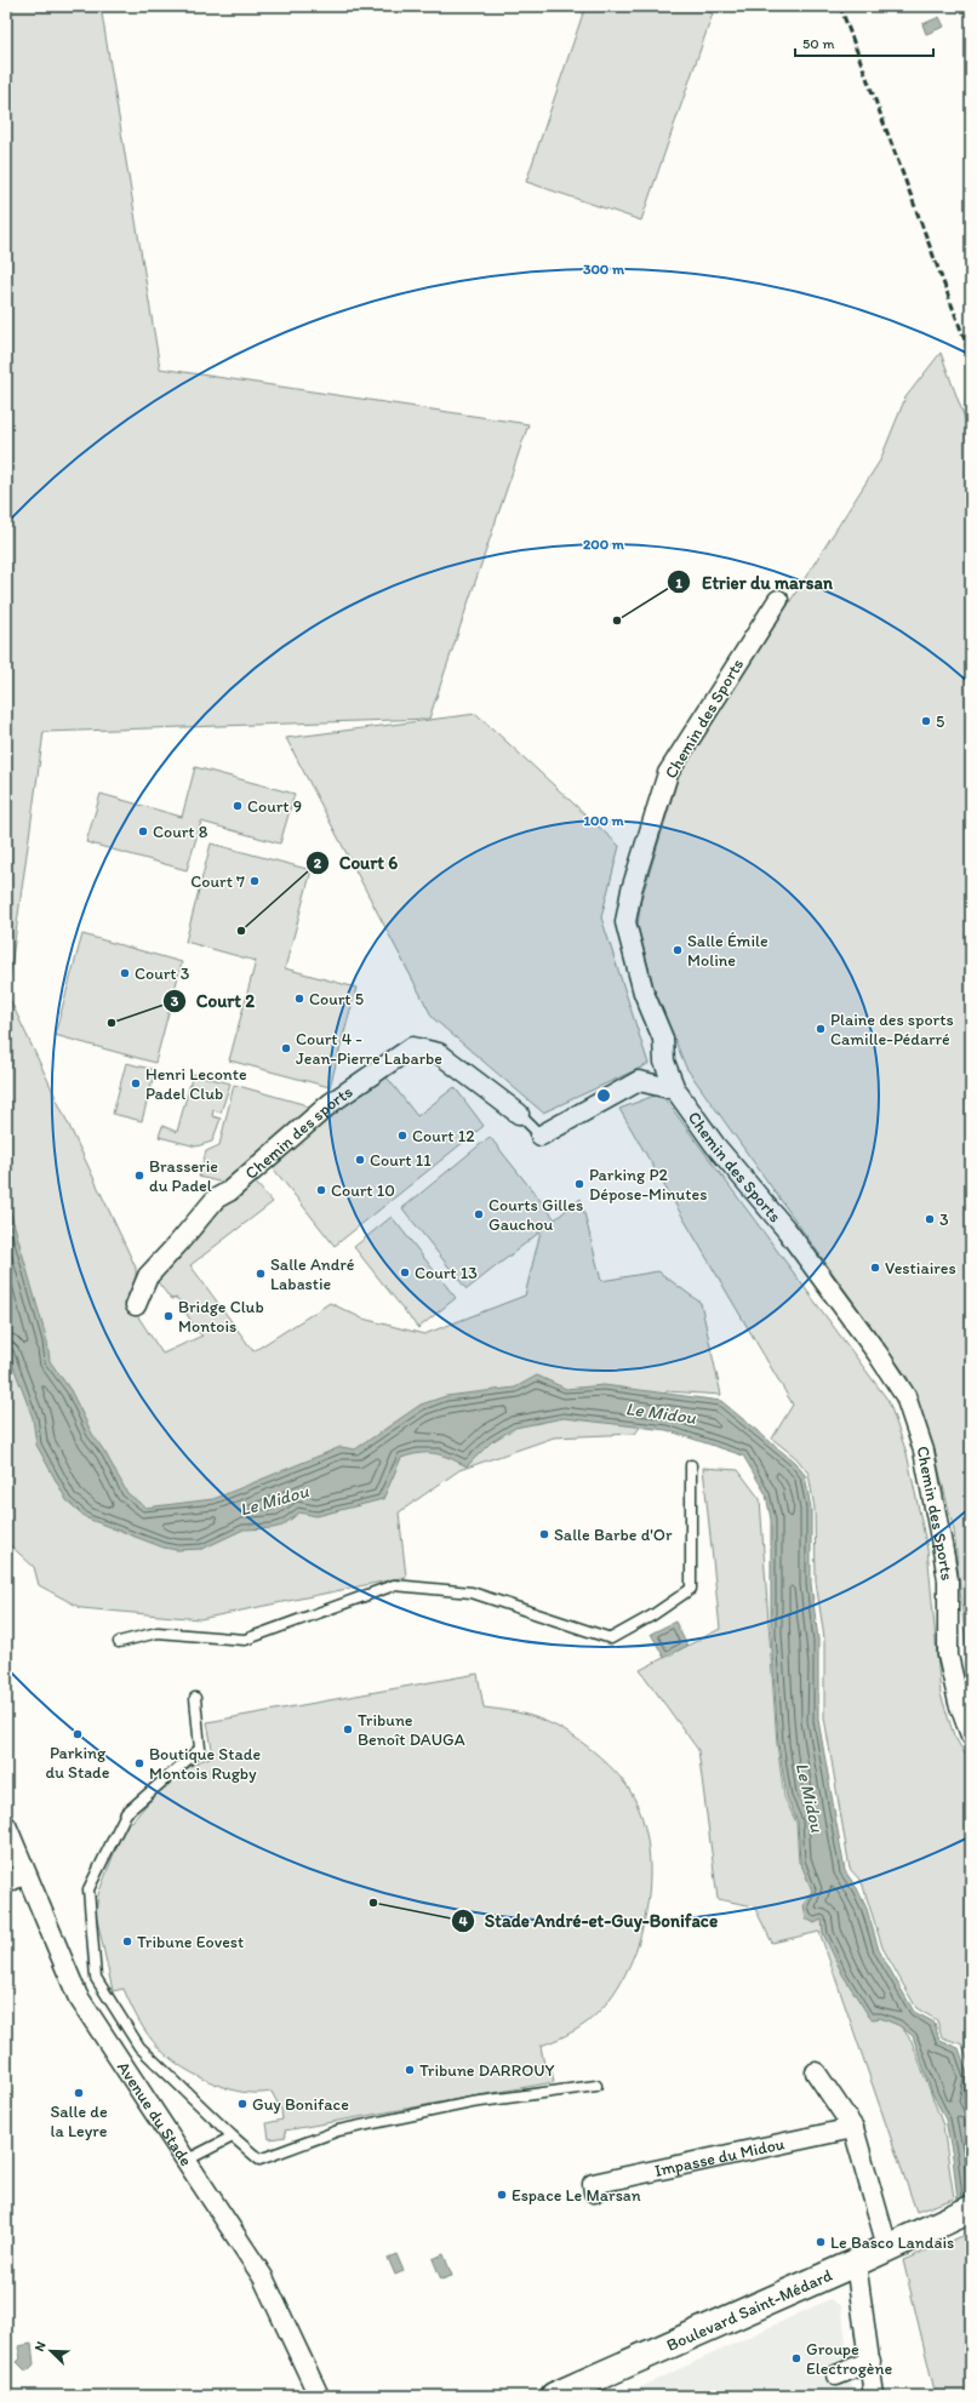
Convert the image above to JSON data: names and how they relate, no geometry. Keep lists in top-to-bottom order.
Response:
{
  "streets": {
    "main road": ["Boulevard Saint-Médard"],
    "street": [
      "Chemin des Sports",
      "Chemin des sports",
      "Avenue du Stade",
      "Impasse du Midou"
    ]
  },
  "water": ["Le Midou"],
  "places": [
    "Etrier du marsan",
    "5",
    "Court 9",
    "Court 8",
    "Court 7",
    "Court 6",
    "Salle Émile Moline",
    "Court 3",
    "Court 5",
    "Court 2",
    "Plaine des sports Camille-Pédarré",
    "Court 4 - Jean-Pierre Labarbe",
    "Henri Leconte Padel Club",
    "Court 12",
    "Court 11",
    "Brasserie du Padel",
    "Parking P2 Dépose-Minutes",
    "Court 10",
    "Courts Gilles Gauchou",
    "3",
    "Vestiaires",
    "Court 13",
    "Salle André Labastie",
    "Bridge Club Montois",
    "Salle Barbe d'Or",
    "Tribune Benoît DAUGA",
    "Parking du Stade",
    "Boutique Stade Montois Rugby",
    "Stade André-et-Guy-Boniface",
    "Tribune Eovest",
    "Tribune DARROUY",
    "Salle de la Leyre",
    "Guy Boniface",
    "Espace Le Marsan",
    "Le Basco Landais",
    "Groupe Electrogène"
  ],
  "scale_bar": "50 m",
  "north": "top left",
  "rings": ["300 m", "200 m", "100 m"]
}
